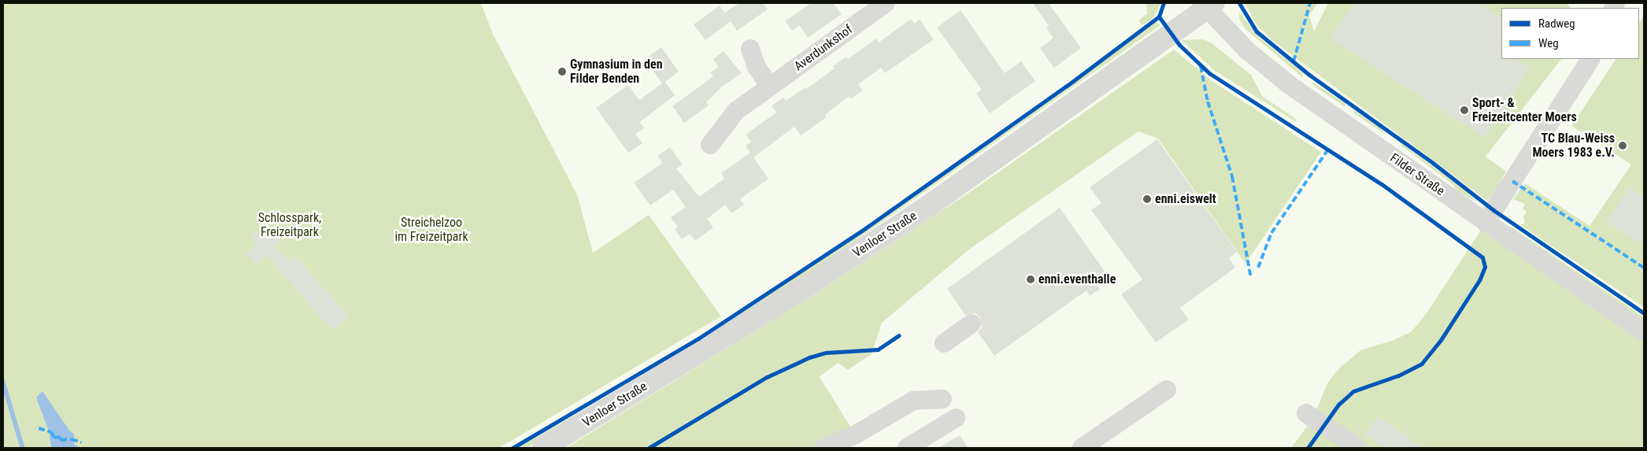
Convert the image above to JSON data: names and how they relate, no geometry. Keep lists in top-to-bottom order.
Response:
{
  "streets": {
    "main road": ["Venloer Straße"],
    "street": ["Averdunkshof", "Filder Straße"]
  },
  "crossings": [
    ["Filder Straße", "Venloer Straße"]
  ],
  "parks": ["Schlosspark, Freizeitpark", "Streichelzoo im Freizeitpark"],
  "places": [
    "Gymnasium in den Filder Benden",
    "Sport- & Freizeitcenter Moers",
    "TC Blau-Weiss Moers 1983 e.V.",
    "enni.eiswelt",
    "enni.eventhalle"
  ],
  "legend": ["Radweg", "Weg"]
}
